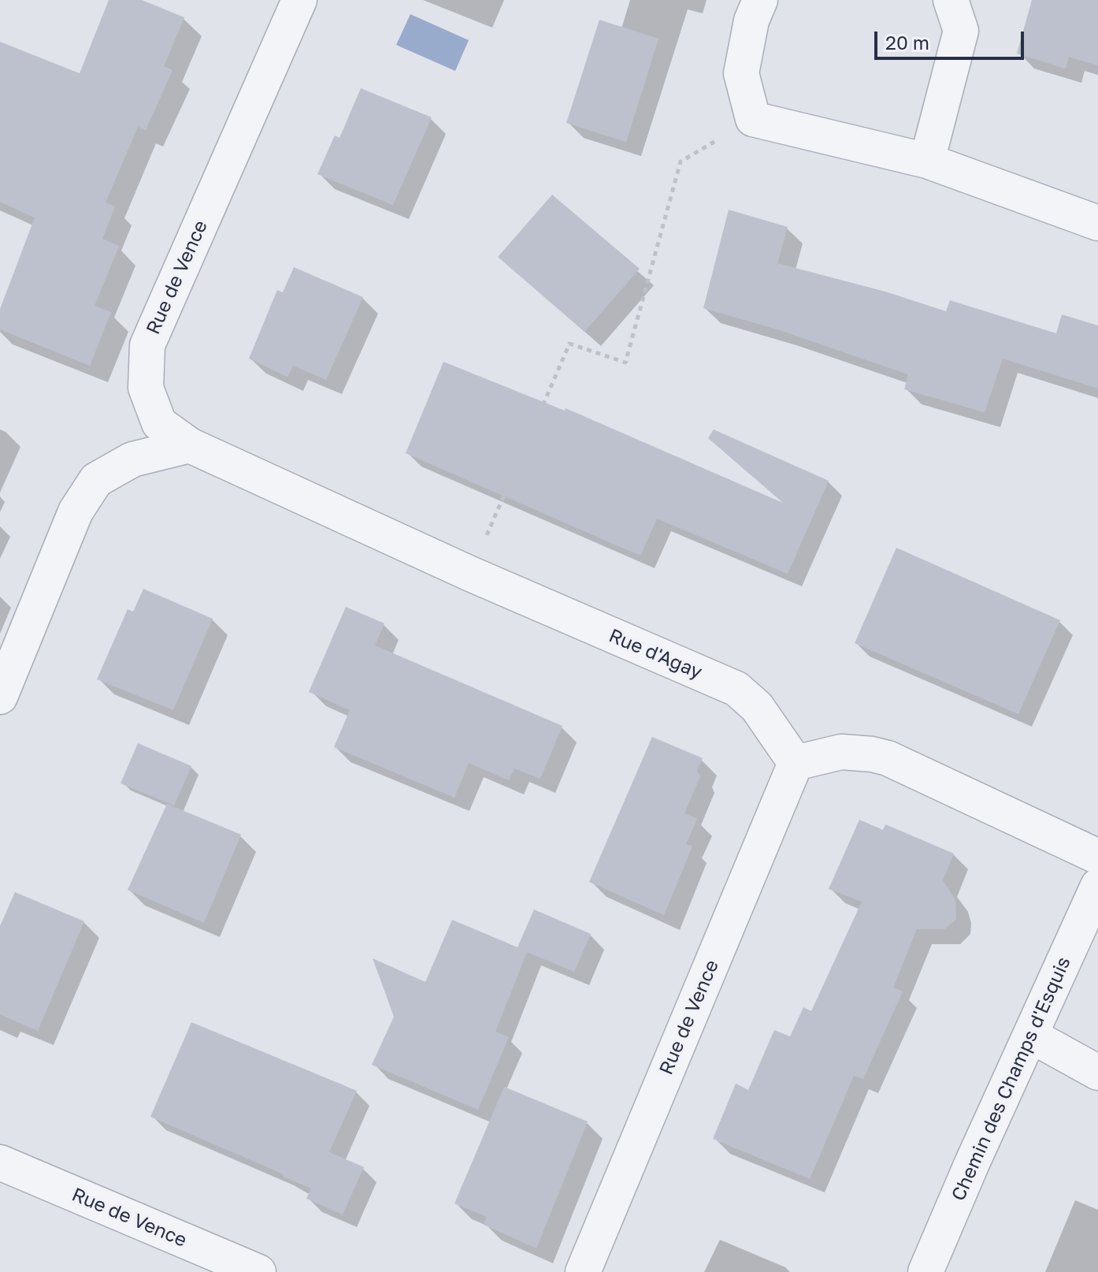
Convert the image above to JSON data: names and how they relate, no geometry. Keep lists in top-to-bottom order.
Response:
{
  "streets": {
    "street": ["Rue de Vence", "Rue d'Agay", "Chemin des Champs d'Esquis"]
  },
  "crossings": [
    ["Rue de Vence", "Rue d'Agay"]
  ],
  "scale_bar": "20 m"
}
